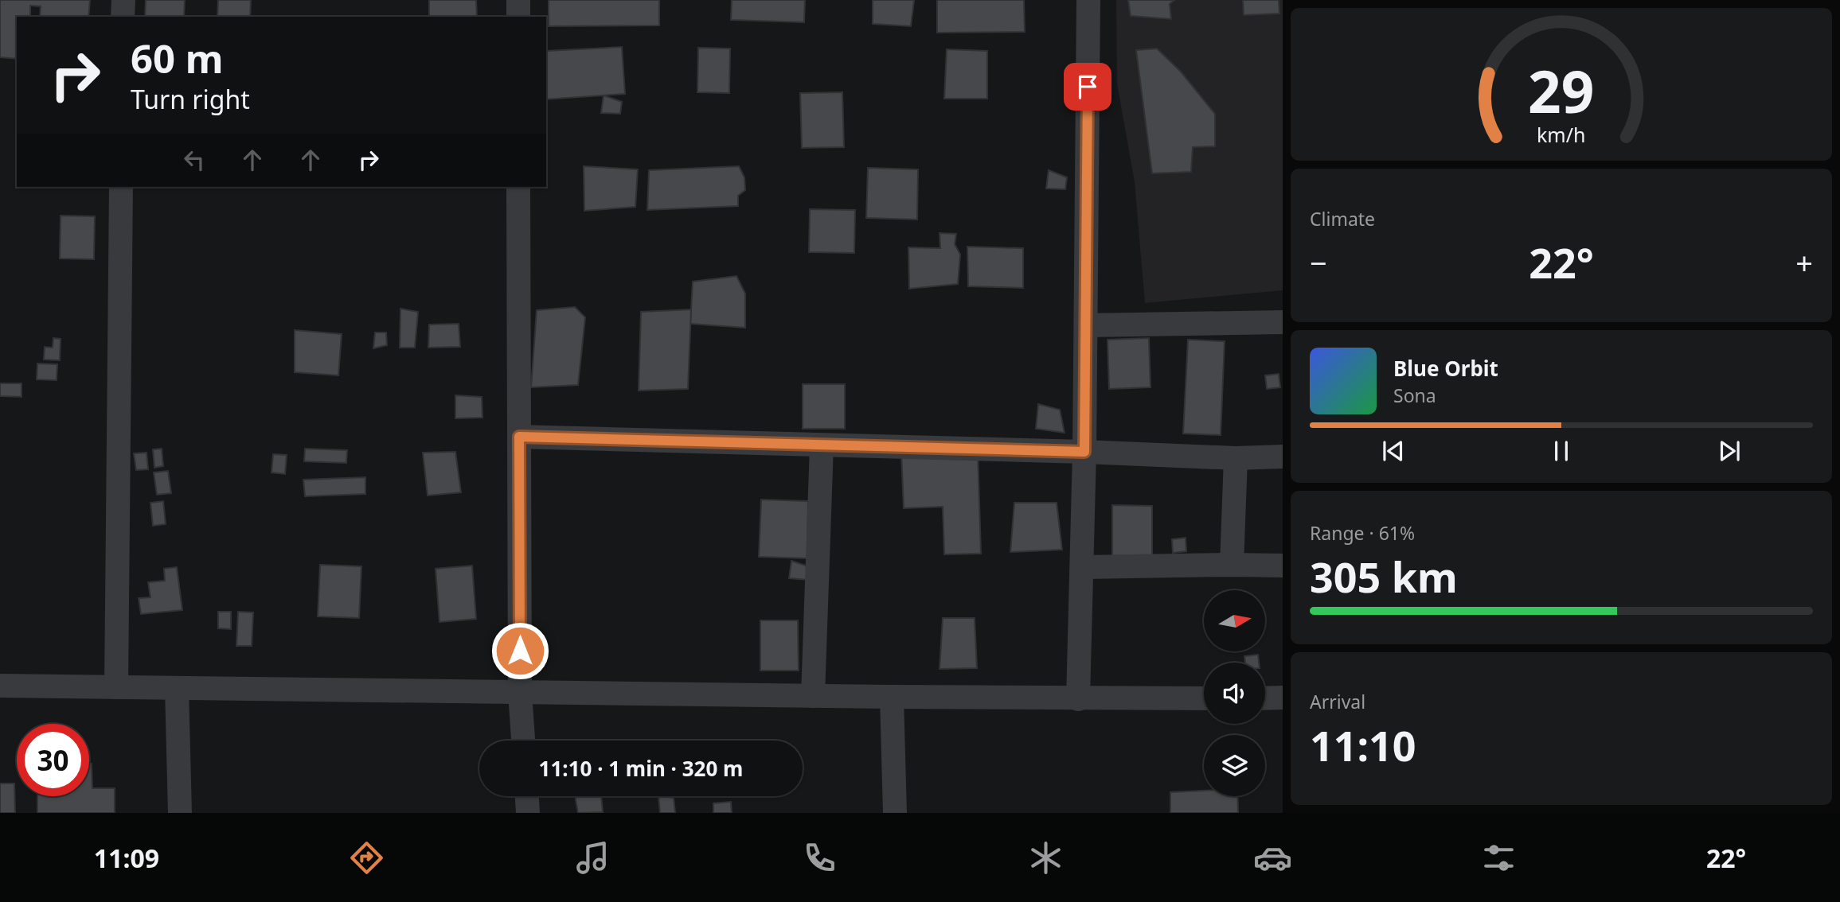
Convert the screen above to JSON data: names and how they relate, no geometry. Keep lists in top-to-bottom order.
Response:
{
  "north": "right",
  "page": {
    "turn": ["60 m", "Turn right"],
    "tile": [
      "Climate",
      ["Range · 61%", "305 km"],
      ["Arrival", "11:10"]
    ],
    "heat": ["−", "22°", "+"],
    "song": ["Blue Orbit", "Sona"],
    "limit": "30",
    "trip": "11:10 · 1 min · 320 m",
    "tabs": ["11:09", "22°"],
    "gauge": ["29", "km/h"]
  }
}
